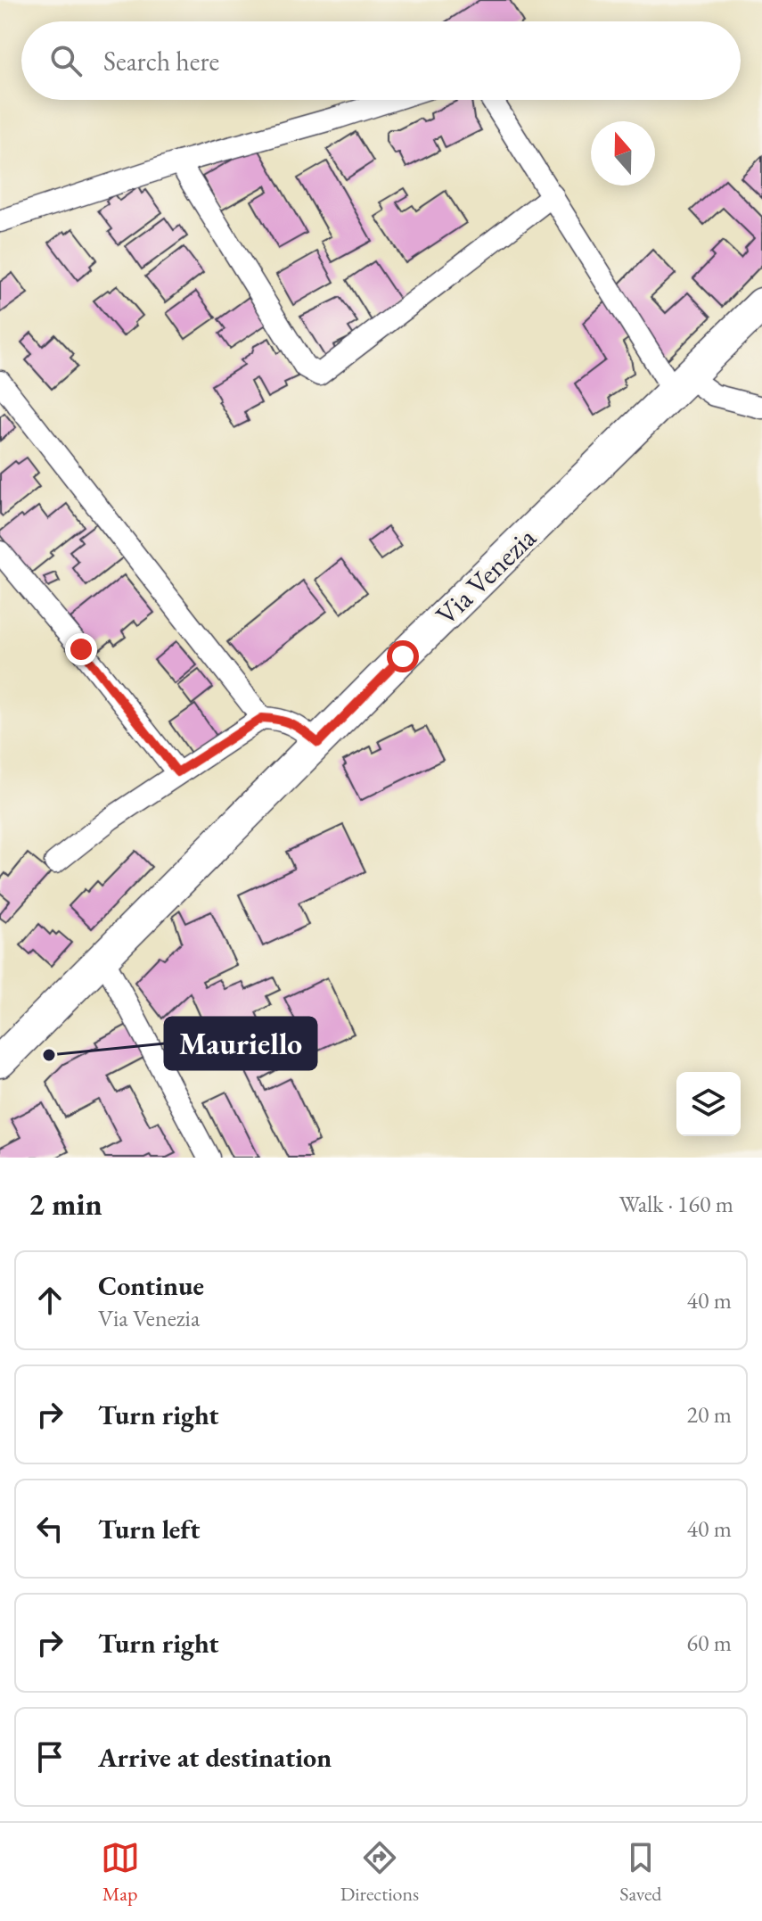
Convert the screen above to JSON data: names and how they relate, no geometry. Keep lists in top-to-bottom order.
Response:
{
  "streets": {
    "main road": ["Via Venezia"]
  },
  "places": ["Mauriello"],
  "north": "top",
  "page": {
    "search": "Search here",
    "heading": ["2 min", "Walk · 160 m"],
    "list": [
      ["Continue", "Via Venezia", "40 m"],
      ["Turn right", "20 m"],
      ["Turn left", "40 m"],
      ["Turn right", "60 m"],
      "Arrive at destination"
    ],
    "nav": ["Map", "Directions", "Saved"]
  }
}
